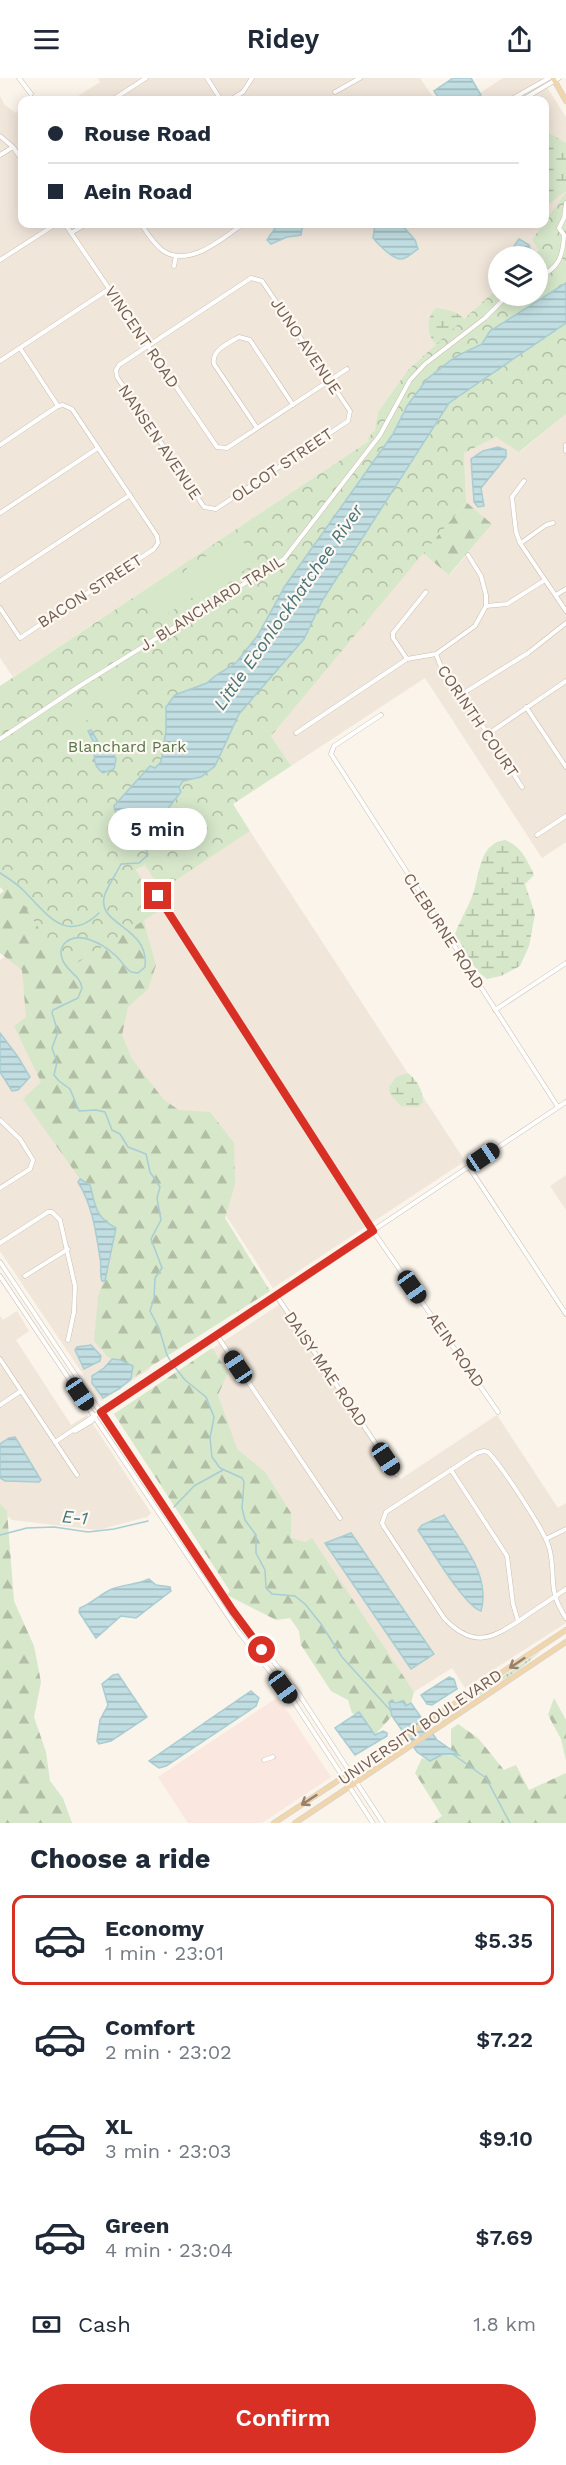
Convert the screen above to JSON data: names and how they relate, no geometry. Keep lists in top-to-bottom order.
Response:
{
  "streets": {
    "main road": ["UNIVERSITY BOULEVARD"],
    "street": [
      "VINCENT ROAD",
      "JUNO AVENUE",
      "NANSEN AVENUE",
      "OLCOT STREET",
      "BACON STREET",
      "J. BLANCHARD TRAIL",
      "CORINTH COURT",
      "CLEBURNE ROAD",
      "AEIN ROAD",
      "DAISY MAE ROAD"
    ]
  },
  "crossings": [
    ["VINCENT ROAD", "JUNO AVENUE"],
    ["VINCENT ROAD", "NANSEN AVENUE"],
    ["JUNO AVENUE", "NANSEN AVENUE"],
    ["JUNO AVENUE", "OLCOT STREET"],
    ["NANSEN AVENUE", "OLCOT STREET"]
  ],
  "water": ["Little Econlockhatchee River", "E-1"],
  "parks": ["Blanchard Park"],
  "page": {
    "header": "Ridey",
    "banner": ["Rouse Road", "Aein Road"],
    "bubble": "5 min",
    "heading": "Choose a ride",
    "list": [
      {
        "name": "Economy",
        "note": "1 min · 23:01",
        "value": "$5.35"
      },
      {
        "name": "Comfort",
        "note": "2 min · 23:02",
        "value": "$7.22"
      },
      {
        "name": "XL",
        "note": "3 min · 23:03",
        "value": "$9.10"
      },
      {
        "name": "Green",
        "note": "4 min · 23:04",
        "value": "$7.69"
      }
    ],
    "pay": ["Cash", "1.8 km"],
    "buttons": "Confirm"
  }
}
